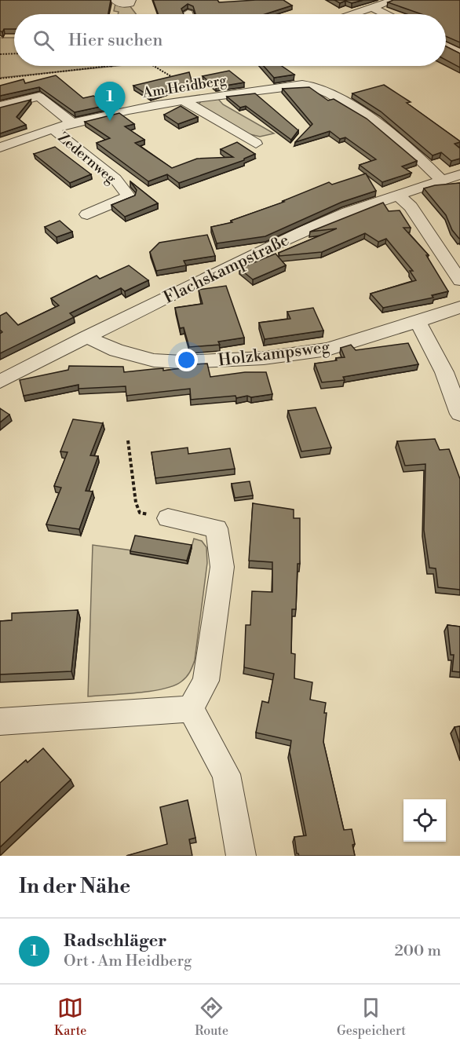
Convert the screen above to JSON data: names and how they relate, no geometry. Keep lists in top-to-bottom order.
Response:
{
  "streets": {
    "street": [
      "Am Heidberg",
      "Zedernweg",
      "Flachskampstraße",
      "Holzkampsweg"
    ]
  },
  "crossings": [
    ["Am Heidberg", "Zedernweg"],
    ["Am Heidberg", "Flachskampstraße"],
    ["Flachskampstraße", "Holzkampsweg"]
  ],
  "page": {
    "search": "Hier suchen",
    "pins": "1",
    "heading": "In der Nähe",
    "list": [
      {
        "mark": "1",
        "name": "Radschläger",
        "note": "Ort · Am Heidberg",
        "value": "200 m"
      }
    ],
    "nav": ["Karte", "Route", "Gespeichert"]
  }
}
